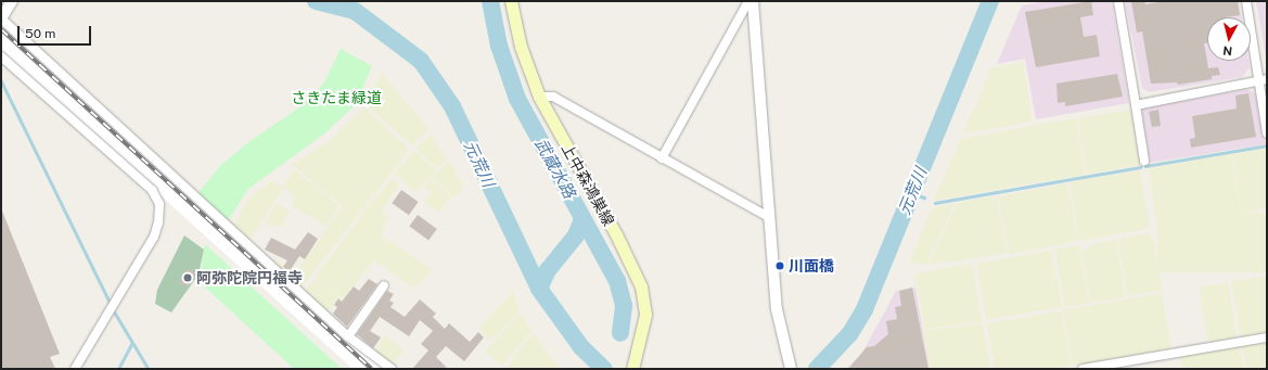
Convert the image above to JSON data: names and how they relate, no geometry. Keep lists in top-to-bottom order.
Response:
{
  "streets": {
    "main road": ["上中森鴻巣線"]
  },
  "water": ["元荒川", "武蔵水路"],
  "parks": ["さきたま緑道"],
  "places": ["川面橋", "阿弥陀院円福寺"],
  "scale_bar": "50 m",
  "north": "bottom"
}
